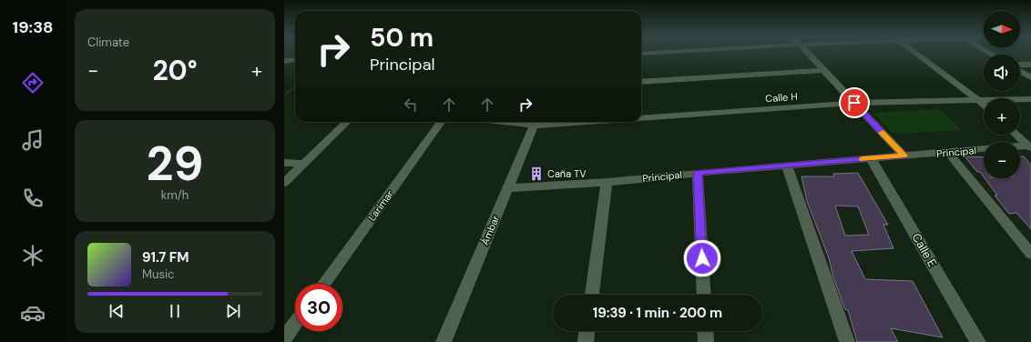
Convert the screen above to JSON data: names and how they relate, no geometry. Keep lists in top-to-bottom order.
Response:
{
  "streets": {
    "street": [
      "Calle H",
      "Principal",
      "Larimar",
      "Ámbar",
      "Calle E"
    ]
  },
  "crossings": [
    ["Principal", "Ámbar"],
    ["Principal", "Calle E"]
  ],
  "places": {
    "building": ["Caña TV"]
  },
  "north": "right",
  "page": {
    "tabs": "19:38",
    "tile": [
      "Climate",
      ["29", "km/h"]
    ],
    "map_buttons": ["+", "−"],
    "turn": ["50 m", "Principal"],
    "heat": ["−", "20°", "+"],
    "song": ["91.7 FM", "Music"],
    "limit": "30",
    "trip": "19:39 · 1 min · 200 m"
  }
}
